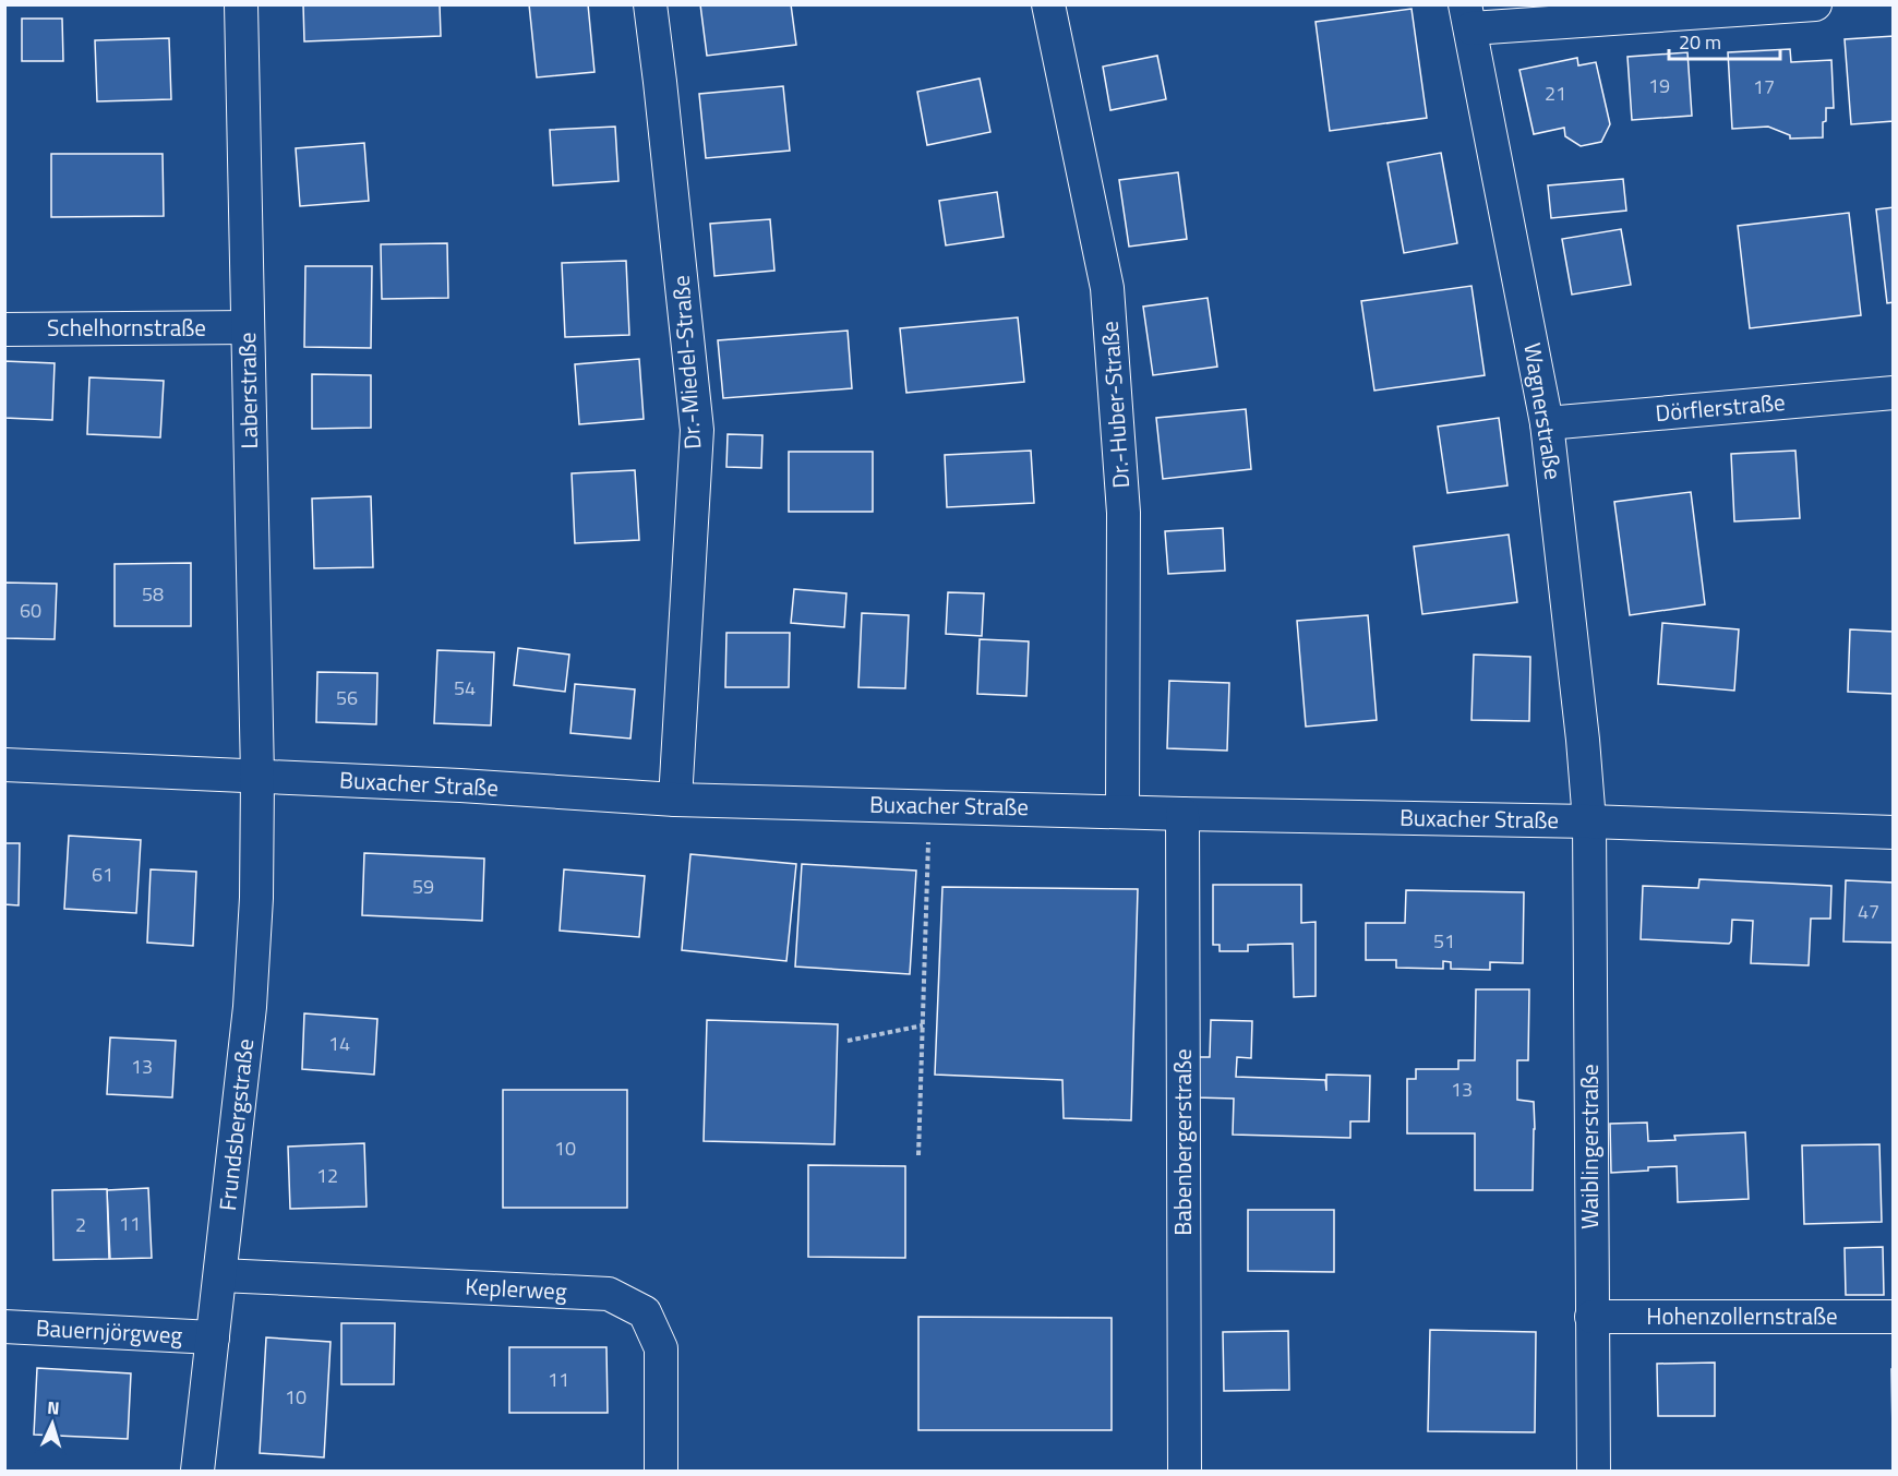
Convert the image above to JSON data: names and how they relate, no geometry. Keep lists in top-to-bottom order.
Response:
{
  "streets": {
    "street": [
      "Schelhornstraße",
      "Dr.-Miedel-Straße",
      "Laberstraße",
      "Dr.-Huber-Straße",
      "Dörflerstraße",
      "Wagnerstraße",
      "Buxacher Straße",
      "Frundsbergstraße",
      "Babenbergerstraße",
      "Waiblingerstraße",
      "Keplerweg",
      "Hohenzollernstraße",
      "Bauernjörgweg"
    ]
  },
  "crossings": [
    ["Schelhornstraße", "Laberstraße"],
    ["Dr.-Miedel-Straße", "Buxacher Straße"],
    ["Laberstraße", "Buxacher Straße"],
    ["Laberstraße", "Frundsbergstraße"],
    ["Dr.-Huber-Straße", "Buxacher Straße"],
    ["Dörflerstraße", "Wagnerstraße"],
    ["Wagnerstraße", "Buxacher Straße"],
    ["Wagnerstraße", "Waiblingerstraße"],
    ["Buxacher Straße", "Frundsbergstraße"],
    ["Buxacher Straße", "Babenbergerstraße"],
    ["Buxacher Straße", "Waiblingerstraße"],
    ["Frundsbergstraße", "Keplerweg"],
    ["Frundsbergstraße", "Bauernjörgweg"],
    ["Waiblingerstraße", "Hohenzollernstraße"]
  ],
  "house_numbers": [
    "19",
    "17",
    "21",
    "58",
    "60",
    "54",
    "56",
    "61",
    "59",
    "47",
    "51",
    "14",
    "13",
    "13",
    "10",
    "12",
    "11",
    "2",
    "11",
    "10"
  ],
  "scale_bar": "20 m",
  "north": "top"
}
